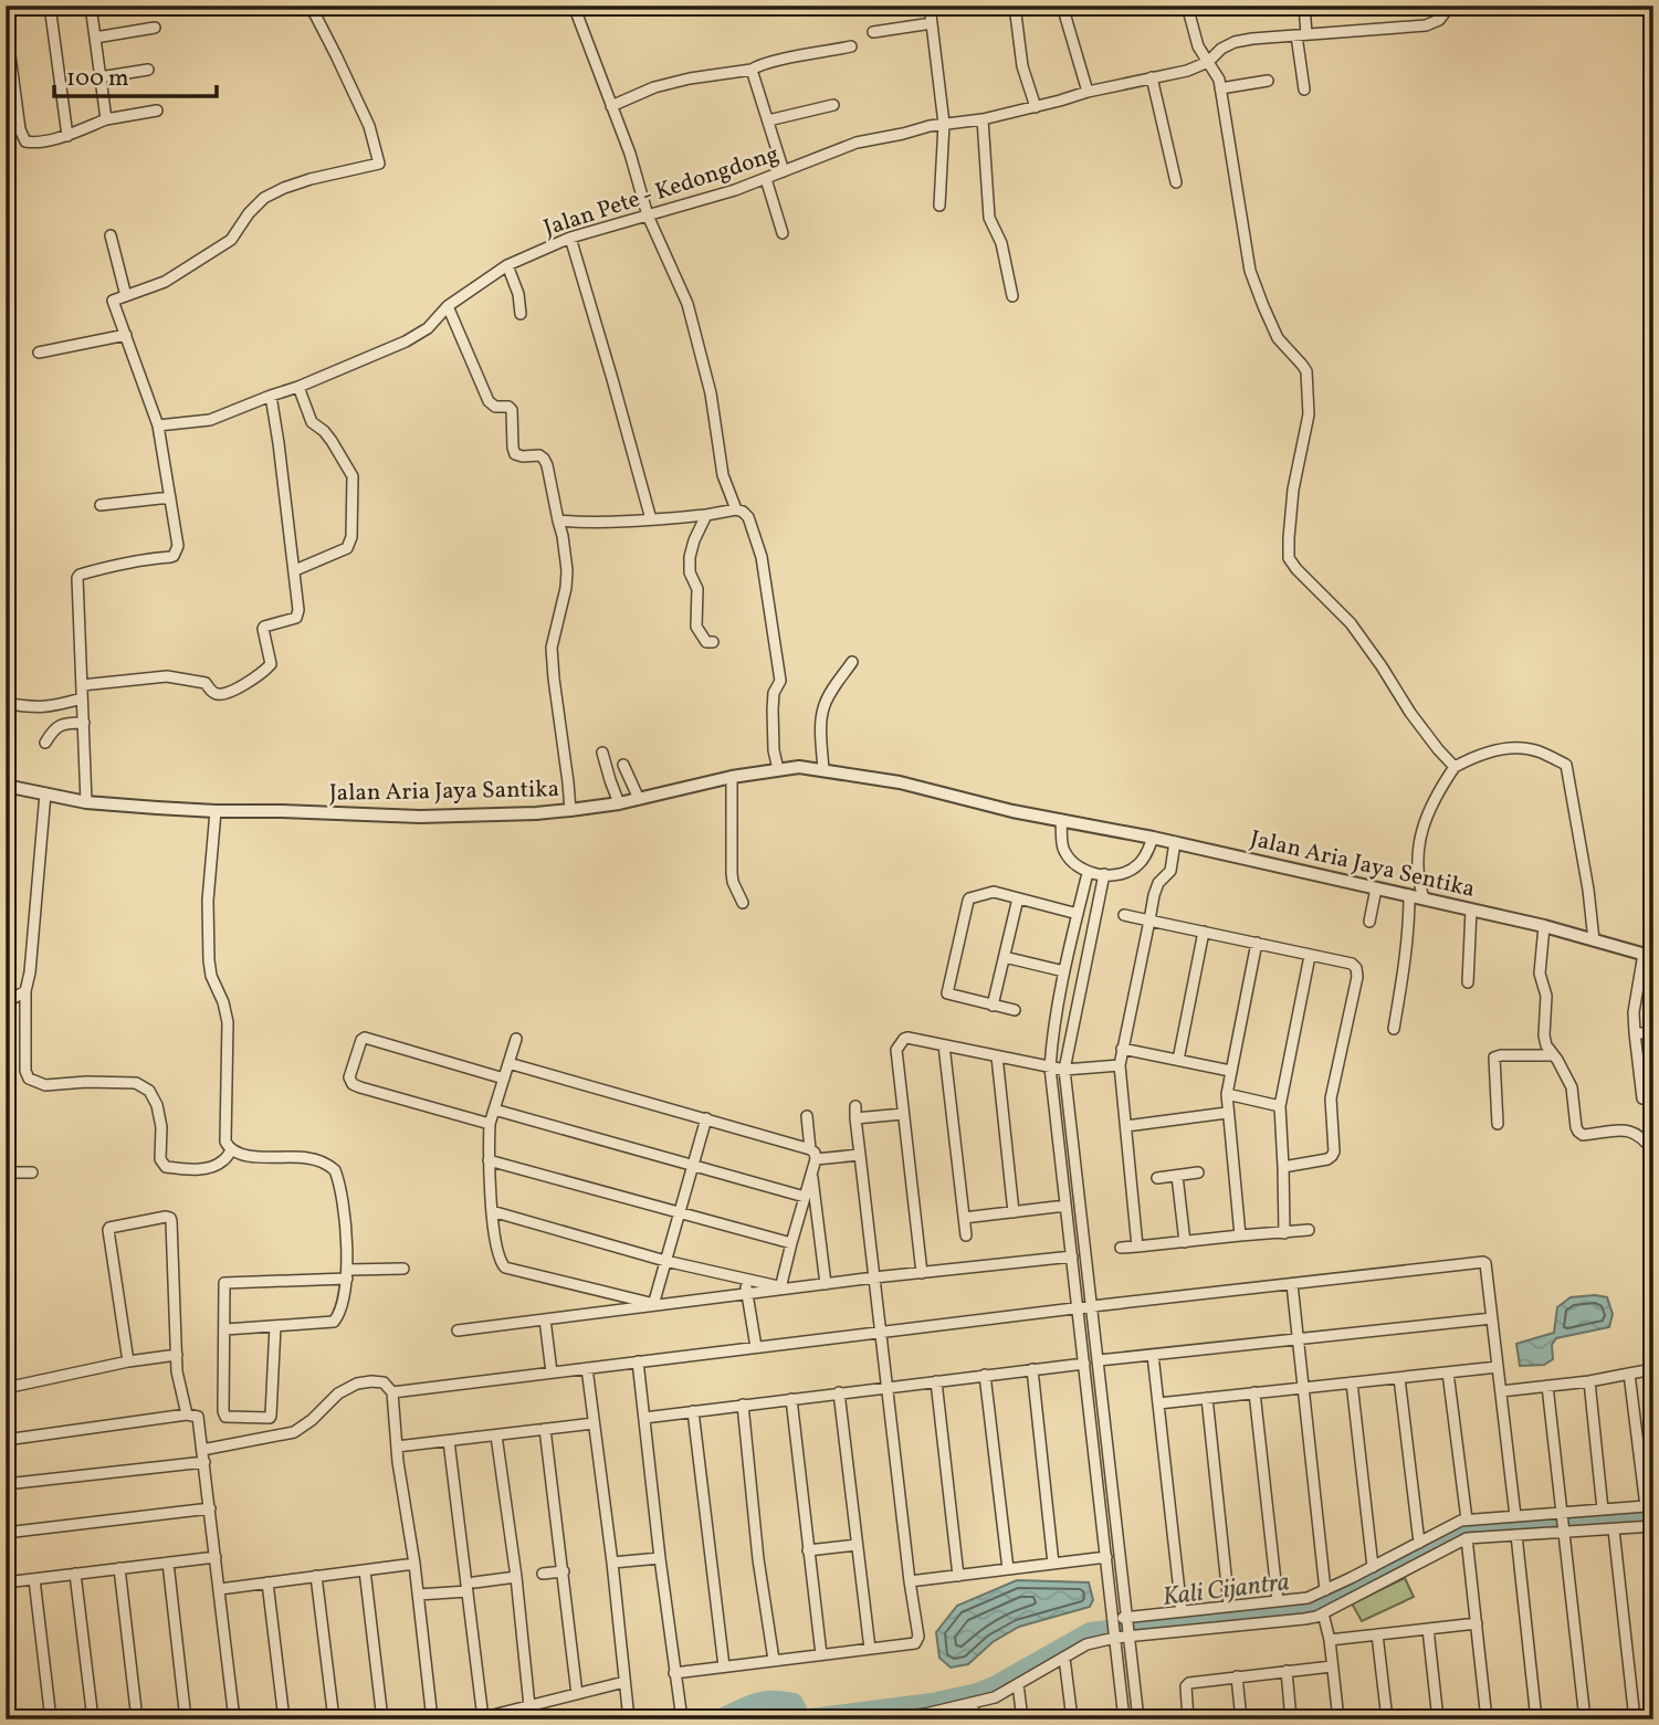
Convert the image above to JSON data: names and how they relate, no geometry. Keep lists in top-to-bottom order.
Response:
{
  "streets": {
    "street": ["Jalan Pete - Kedongdong", "Jalan Aria Jaya Santika", "Jalan Aria Jaya Sentika"]
  },
  "crossings": [
    ["Jalan Aria Jaya Santika", "Jalan Aria Jaya Sentika"]
  ],
  "water": ["Kali Cijantra"],
  "scale_bar": "100 m"
}
